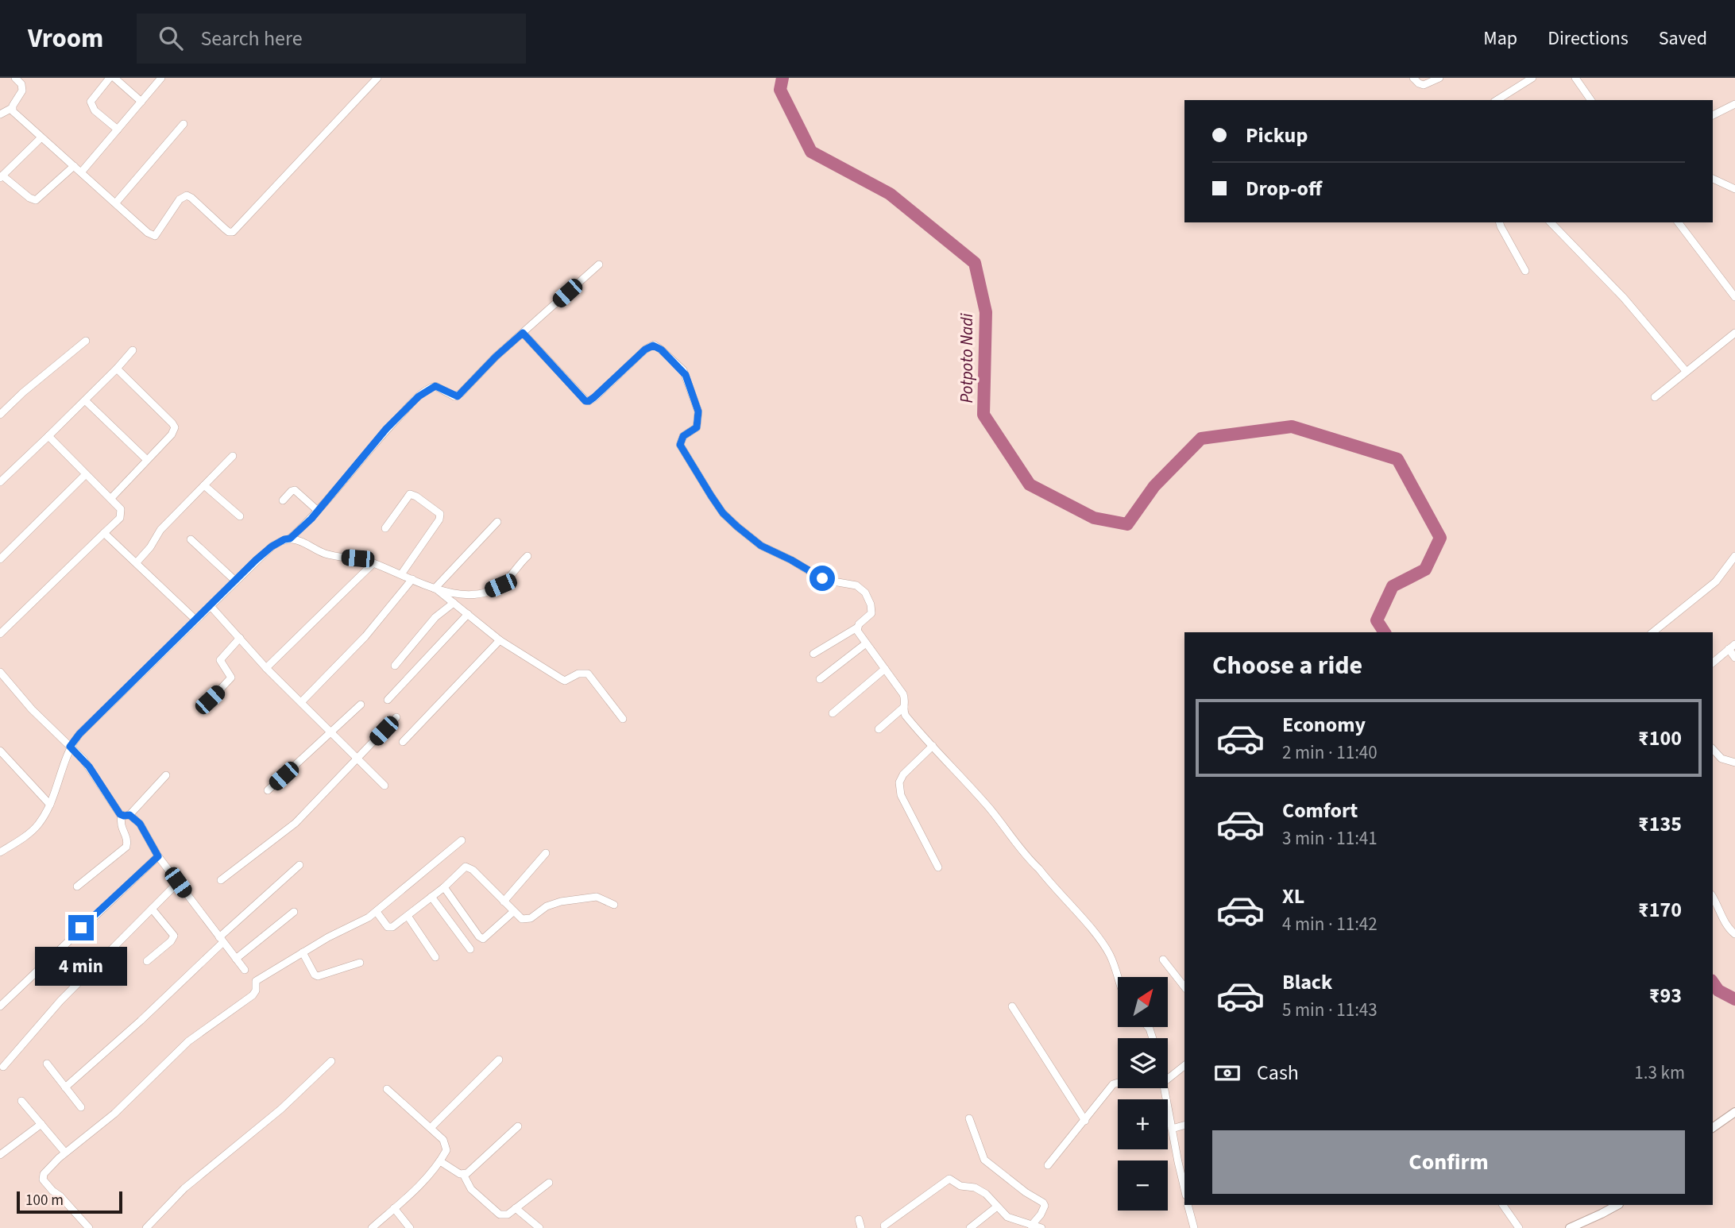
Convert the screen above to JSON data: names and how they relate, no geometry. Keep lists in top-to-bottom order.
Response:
{
  "water": ["Potpoto Nadi"],
  "scale_bar": "100 m",
  "north": "top right",
  "page": {
    "header": "Vroom",
    "search": "Search here",
    "nav": ["Map", "Directions", "Saved"],
    "banner": ["Pickup", "Drop-off"],
    "heading": "Choose a ride",
    "list": [
      {
        "name": "Economy",
        "note": "2 min · 11:40",
        "value": "₹100"
      },
      {
        "name": "Comfort",
        "note": "3 min · 11:41",
        "value": "₹135"
      },
      {
        "name": "XL",
        "note": "4 min · 11:42",
        "value": "₹170"
      },
      {
        "name": "Black",
        "note": "5 min · 11:43",
        "value": "₹93"
      }
    ],
    "bubble": "4 min",
    "map_buttons": ["+", "−"],
    "pay": ["Cash", "1.3 km"],
    "buttons": "Confirm",
    "scale": "100 m"
  }
}
